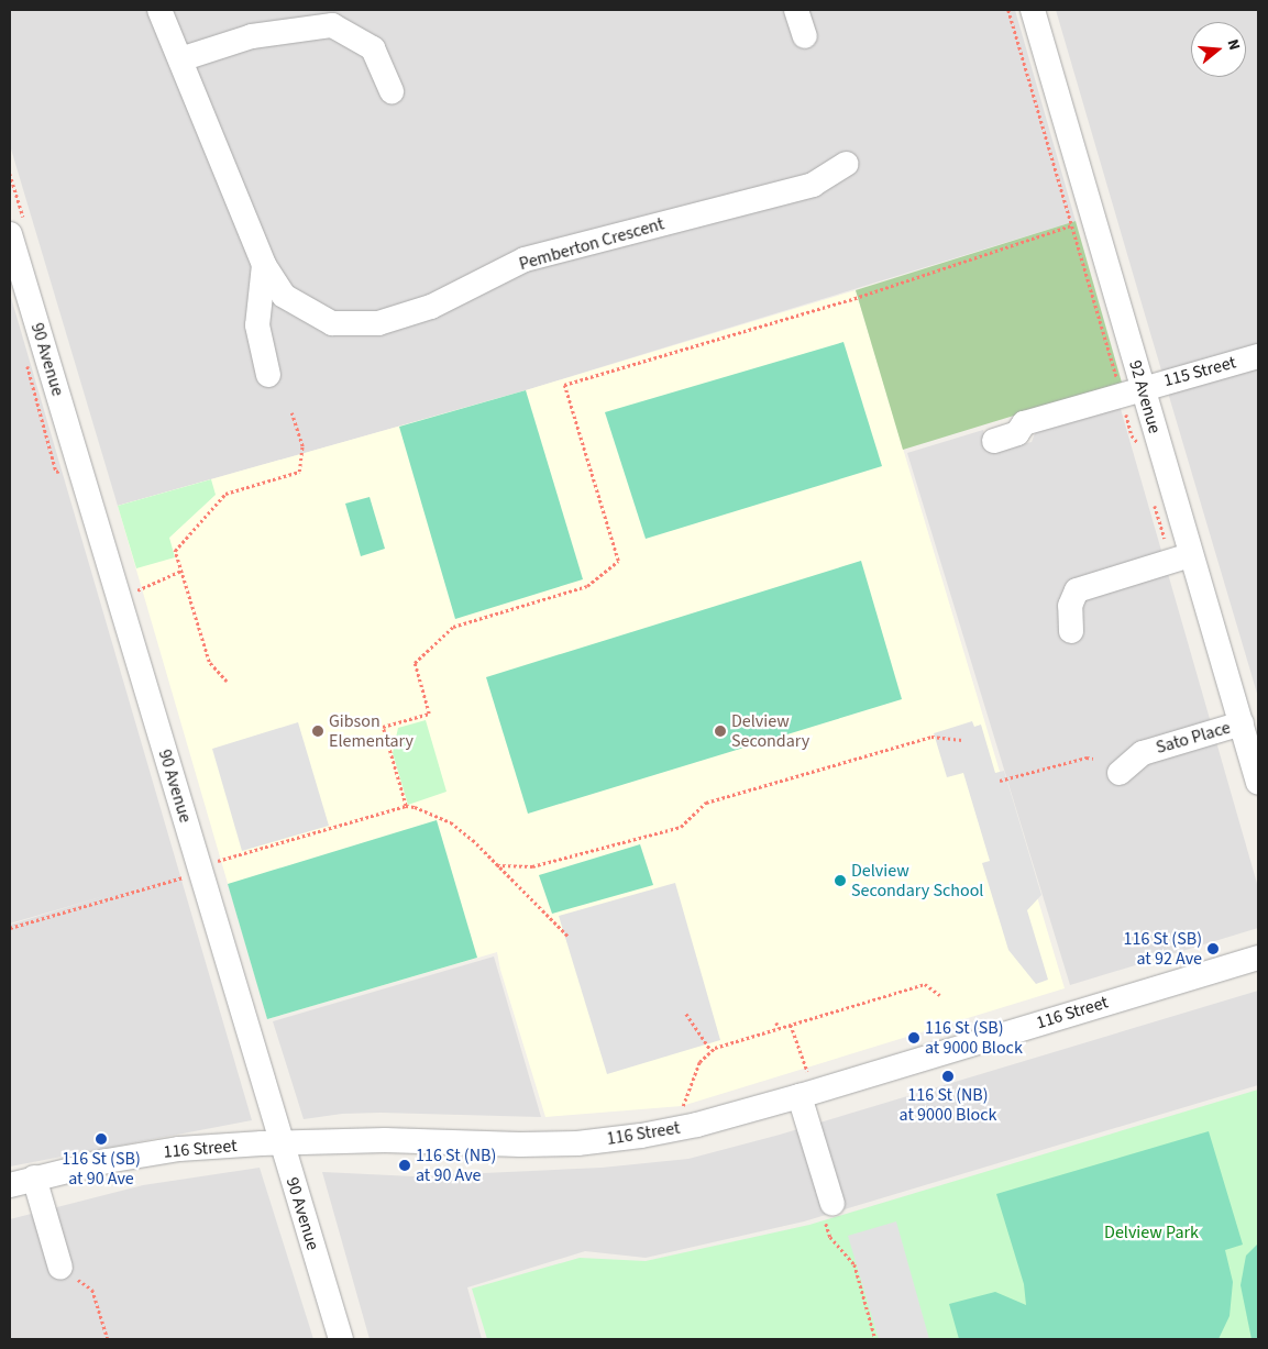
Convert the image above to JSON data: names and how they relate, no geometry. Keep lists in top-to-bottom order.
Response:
{
  "streets": {
    "street": [
      "Pemberton Crescent",
      "90 Avenue",
      "115 Street",
      "92 Avenue",
      "Sato Place",
      "116 Street"
    ]
  },
  "crossings": [
    ["90 Avenue", "116 Street"],
    ["115 Street", "92 Avenue"],
    ["92 Avenue", "Sato Place"]
  ],
  "parks": ["Delview Park"],
  "places": [
    "Gibson Elementary",
    "Delview Secondary",
    "Delview Secondary School",
    "116 St (SB) at 92 Ave",
    "116 St (SB) at 9000 Block",
    "116 St (NB) at 9000 Block",
    "116 St (SB) at 90 Ave",
    "116 St (NB) at 90 Ave"
  ],
  "north": "right"
}
